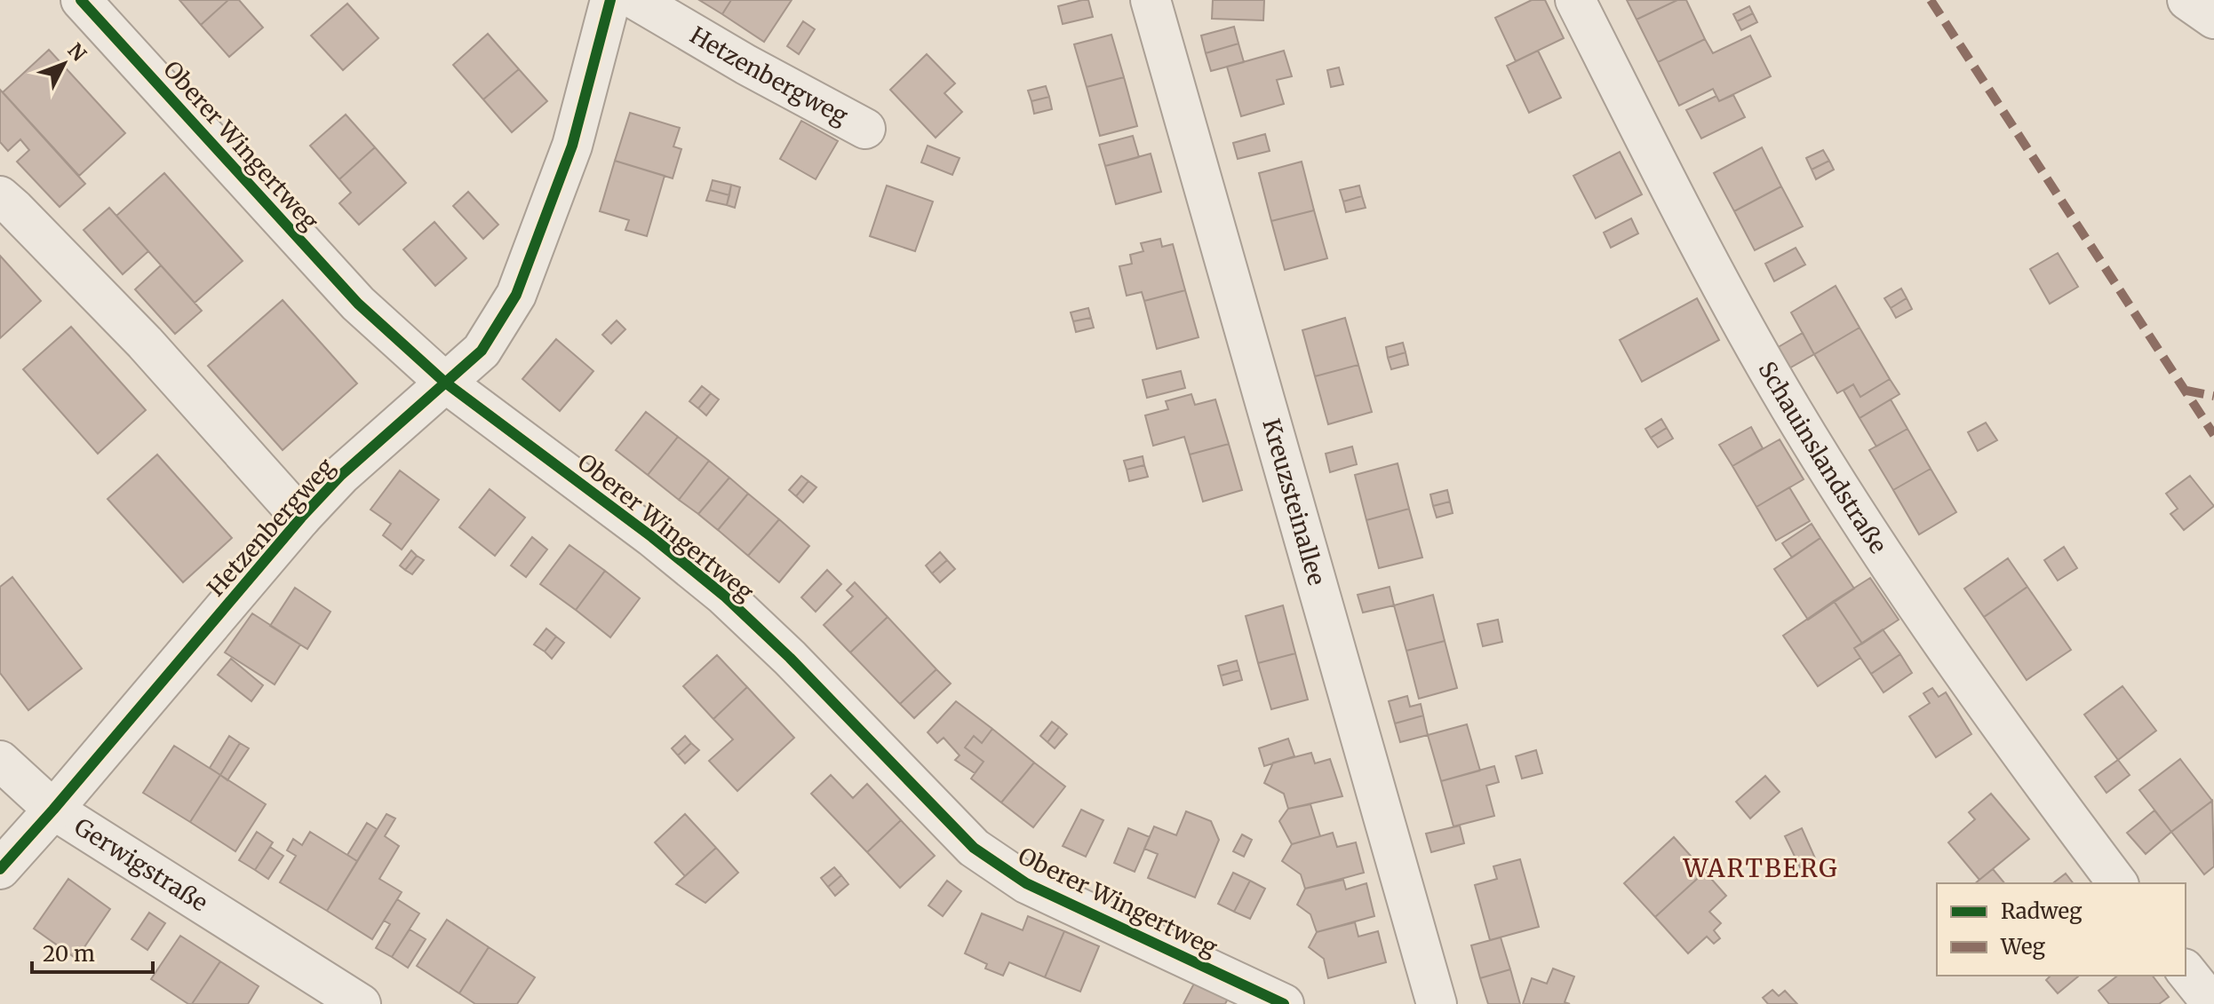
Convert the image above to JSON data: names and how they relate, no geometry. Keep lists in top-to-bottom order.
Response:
{
  "streets": {
    "street": [
      "Hetzenbergweg",
      "Oberer Wingertweg",
      "Schauinslandstraße",
      "Kreuzsteinallee",
      "Gerwigstraße"
    ]
  },
  "crossings": [
    ["Hetzenbergweg", "Oberer Wingertweg"],
    ["Hetzenbergweg", "Gerwigstraße"]
  ],
  "districts": ["WARTBERG"],
  "legend": ["Radweg", "Weg"],
  "scale_bar": "20 m",
  "north": "top right"
}
